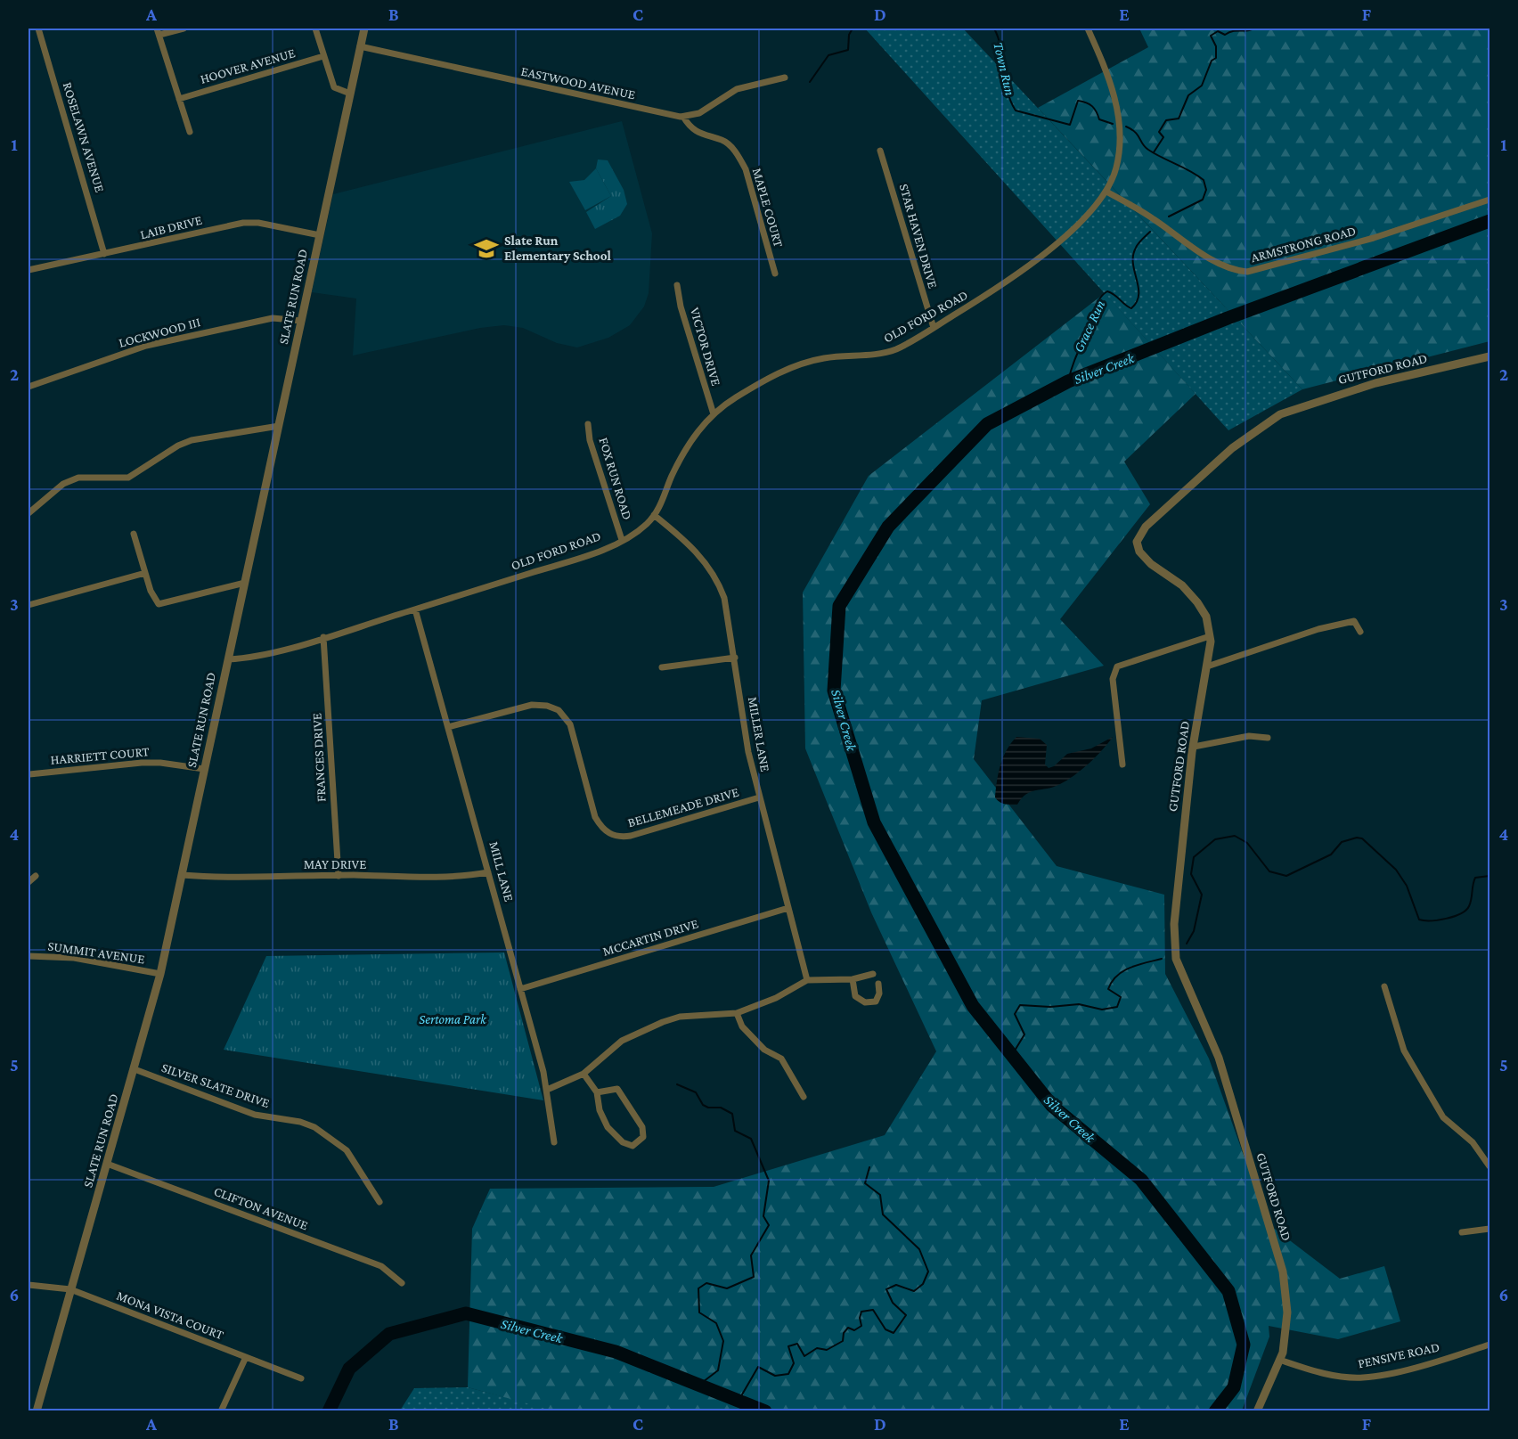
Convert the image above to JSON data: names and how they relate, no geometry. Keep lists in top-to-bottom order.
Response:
{
  "streets": {
    "street": [
      "HOOVER AVENUE",
      "EASTWOOD AVENUE",
      "ROSELAWN AVENUE",
      "MAPLE COURT",
      "LAIB DRIVE",
      "STAR HAVEN DRIVE",
      "ARMSTRONG ROAD",
      "SLATE RUN ROAD",
      "OLD FORD ROAD",
      "LOCKWOOD III",
      "VICTOR DRIVE",
      "GUTFORD ROAD",
      "FOX RUN ROAD",
      "MILLER LANE",
      "HARRIETT COURT",
      "FRANCES DRIVE",
      "BELLEMEADE DRIVE",
      "MAY DRIVE",
      "MILL LANE",
      "MCCARTIN DRIVE",
      "SUMMIT AVENUE",
      "SILVER SLATE DRIVE",
      "CLIFTON AVENUE",
      "MONA VISTA COURT",
      "PENSIVE ROAD"
    ]
  },
  "crossings": [
    ["EASTWOOD AVENUE", "MAPLE COURT"],
    ["EASTWOOD AVENUE", "SLATE RUN ROAD"],
    ["ROSELAWN AVENUE", "LAIB DRIVE"],
    ["LAIB DRIVE", "SLATE RUN ROAD"],
    ["STAR HAVEN DRIVE", "OLD FORD ROAD"],
    ["ARMSTRONG ROAD", "OLD FORD ROAD"],
    ["SLATE RUN ROAD", "OLD FORD ROAD"],
    ["SLATE RUN ROAD", "LOCKWOOD III"],
    ["SLATE RUN ROAD", "HARRIETT COURT"],
    ["SLATE RUN ROAD", "MAY DRIVE"],
    ["SLATE RUN ROAD", "SUMMIT AVENUE"],
    ["SLATE RUN ROAD", "SILVER SLATE DRIVE"],
    ["SLATE RUN ROAD", "CLIFTON AVENUE"],
    ["SLATE RUN ROAD", "MONA VISTA COURT"],
    ["OLD FORD ROAD", "VICTOR DRIVE"],
    ["OLD FORD ROAD", "FOX RUN ROAD"],
    ["OLD FORD ROAD", "MILLER LANE"],
    ["OLD FORD ROAD", "FRANCES DRIVE"],
    ["OLD FORD ROAD", "MILL LANE"],
    ["GUTFORD ROAD", "PENSIVE ROAD"],
    ["MILLER LANE", "BELLEMEADE DRIVE"],
    ["MILLER LANE", "MCCARTIN DRIVE"],
    ["FRANCES DRIVE", "MAY DRIVE"],
    ["BELLEMEADE DRIVE", "MILL LANE"],
    ["MAY DRIVE", "MILL LANE"],
    ["MILL LANE", "MCCARTIN DRIVE"]
  ],
  "water": ["Town Run", "Grace Run", "Silver Creek"],
  "parks": ["Sertoma Park"],
  "places": {
    "school or university": ["Slate Run Elementary School"]
  },
  "grid": {
    "columns": [
      "A",
      "B",
      "C",
      "D",
      "E",
      "F"
    ],
    "rows": [
      "1",
      "2",
      "3",
      "4",
      "5",
      "6"
    ]
  }
}
